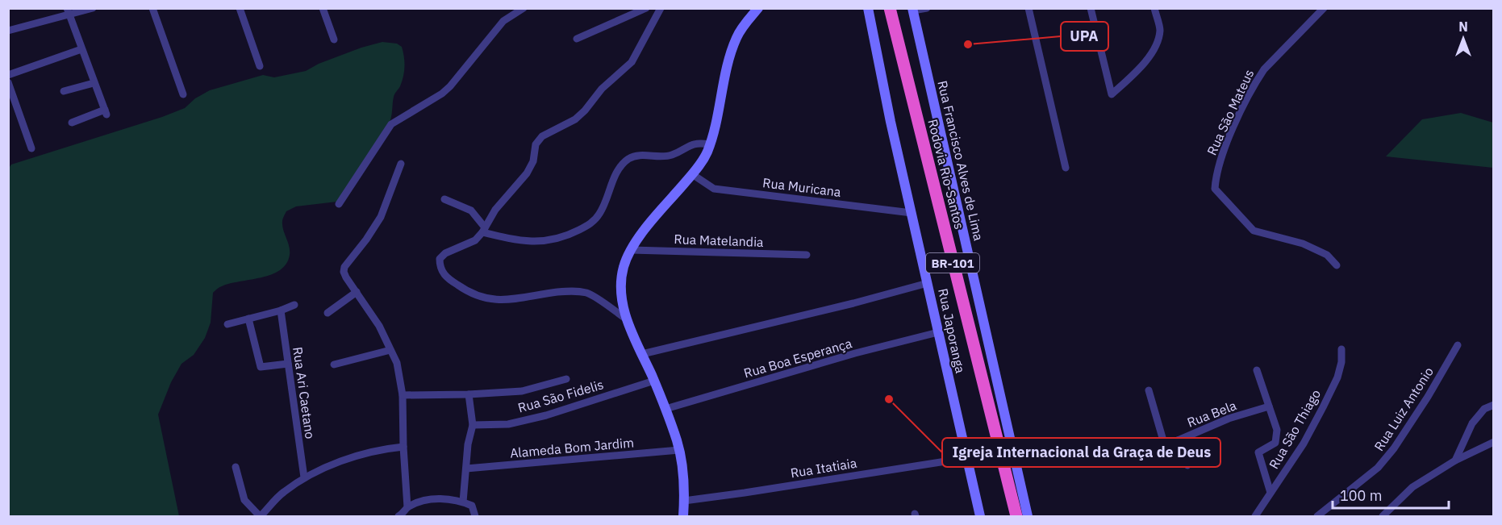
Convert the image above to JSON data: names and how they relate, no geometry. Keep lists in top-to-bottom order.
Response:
{
  "streets": {
    "highway": ["Rodovia Rio-Santos", "BR-101"],
    "main road": ["Rua Francisco Alves de Lima", "Rua Japoranga"],
    "street": [
      "Rua São Mateus",
      "Rua Muricana",
      "Rua Matelandia",
      "Rua Boa Esperança",
      "Rua Ari Caetano",
      "Rua São Fidelis",
      "Rua Luiz Antonio",
      "Rua Bela",
      "Rua São Thiago",
      "Alameda Bom Jardim",
      "Rua Itatiaia"
    ]
  },
  "crossings": [
    ["Rua Muricana", "Rua Japoranga"],
    ["Rua Japoranga", "Rua Boa Esperança"],
    ["Rua Japoranga", "Rua Itatiaia"]
  ],
  "places": ["UPA", "Igreja Internacional da Graça de Deus"],
  "scale_bar": "100 m",
  "north": "top"
}
